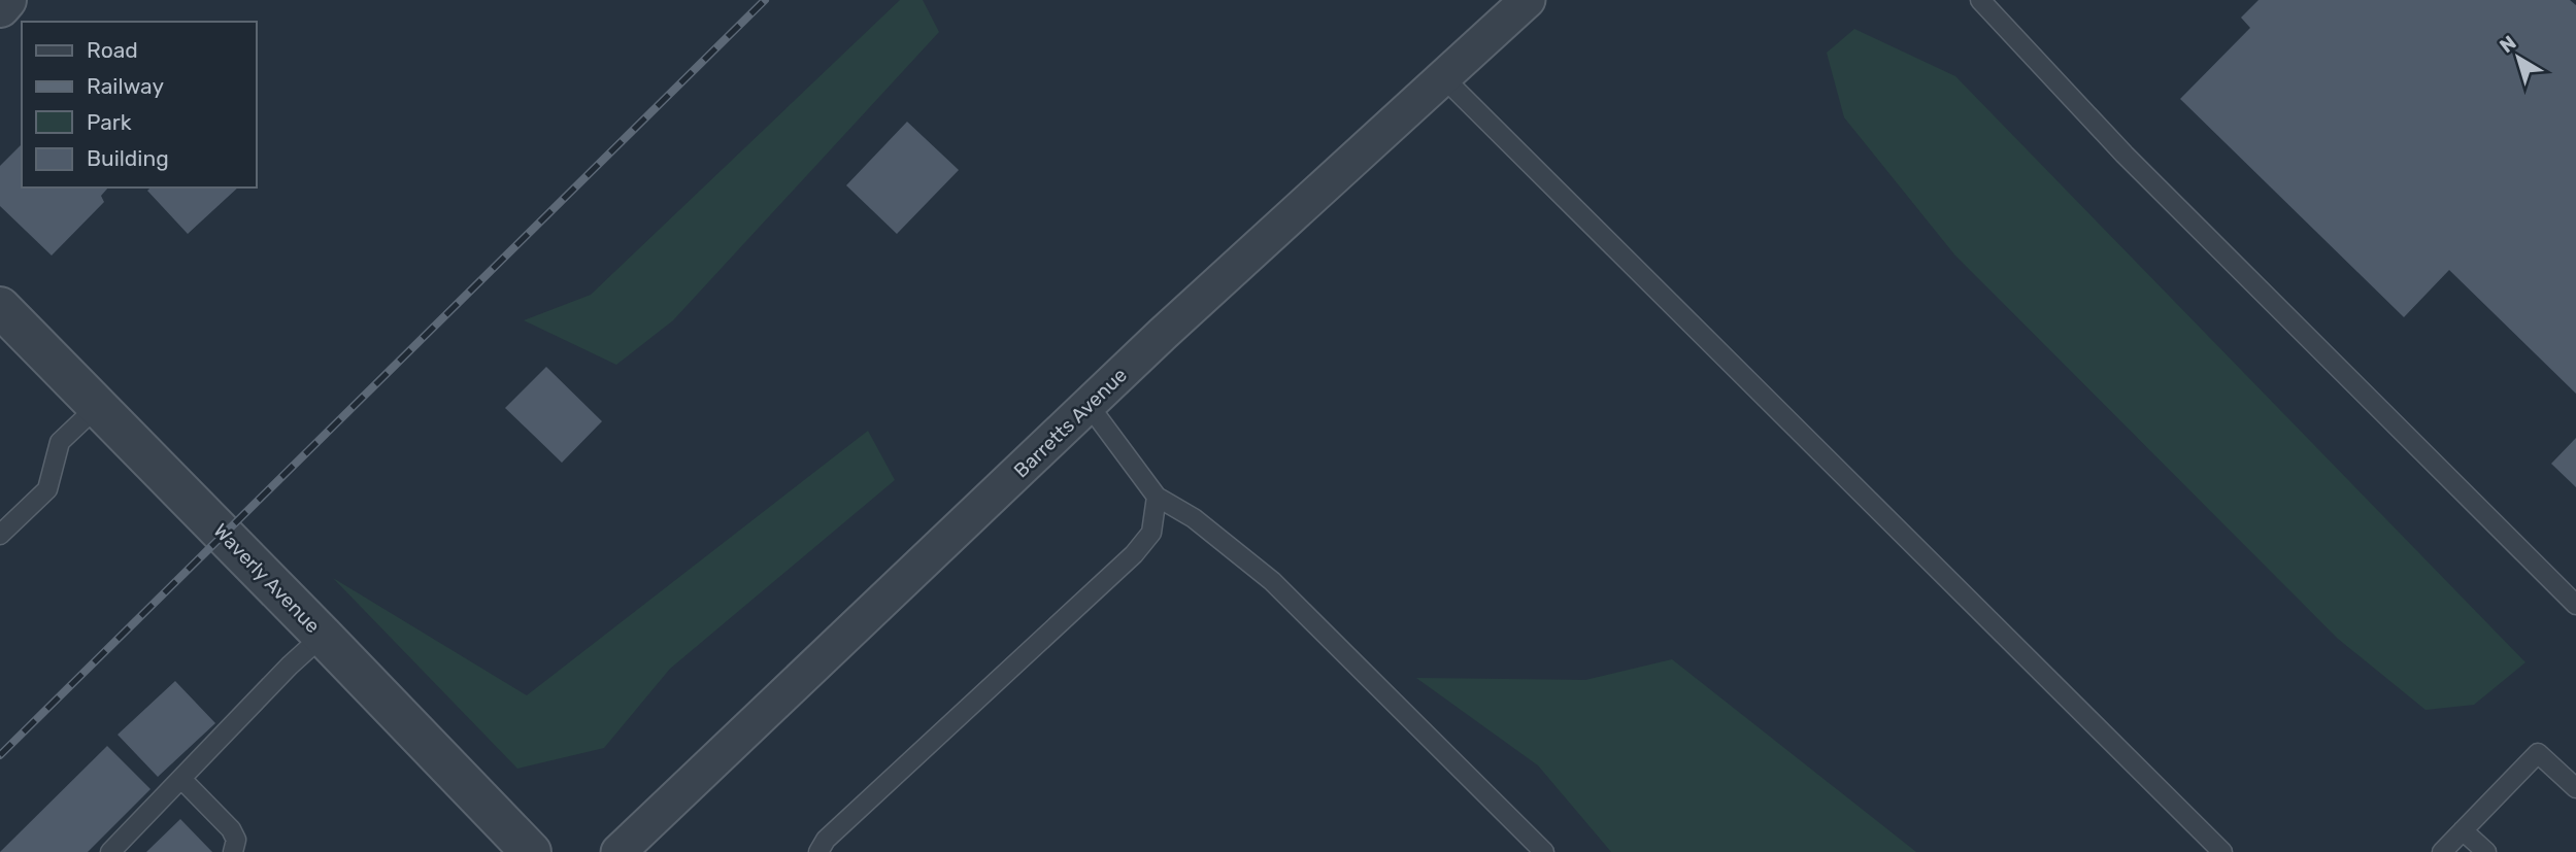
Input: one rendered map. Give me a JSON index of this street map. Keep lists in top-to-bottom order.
{
  "streets": {
    "street": ["Barretts Avenue", "Waverly Avenue"]
  },
  "legend": [
    "Road",
    "Railway",
    "Park",
    "Building"
  ],
  "north": "top left"
}
